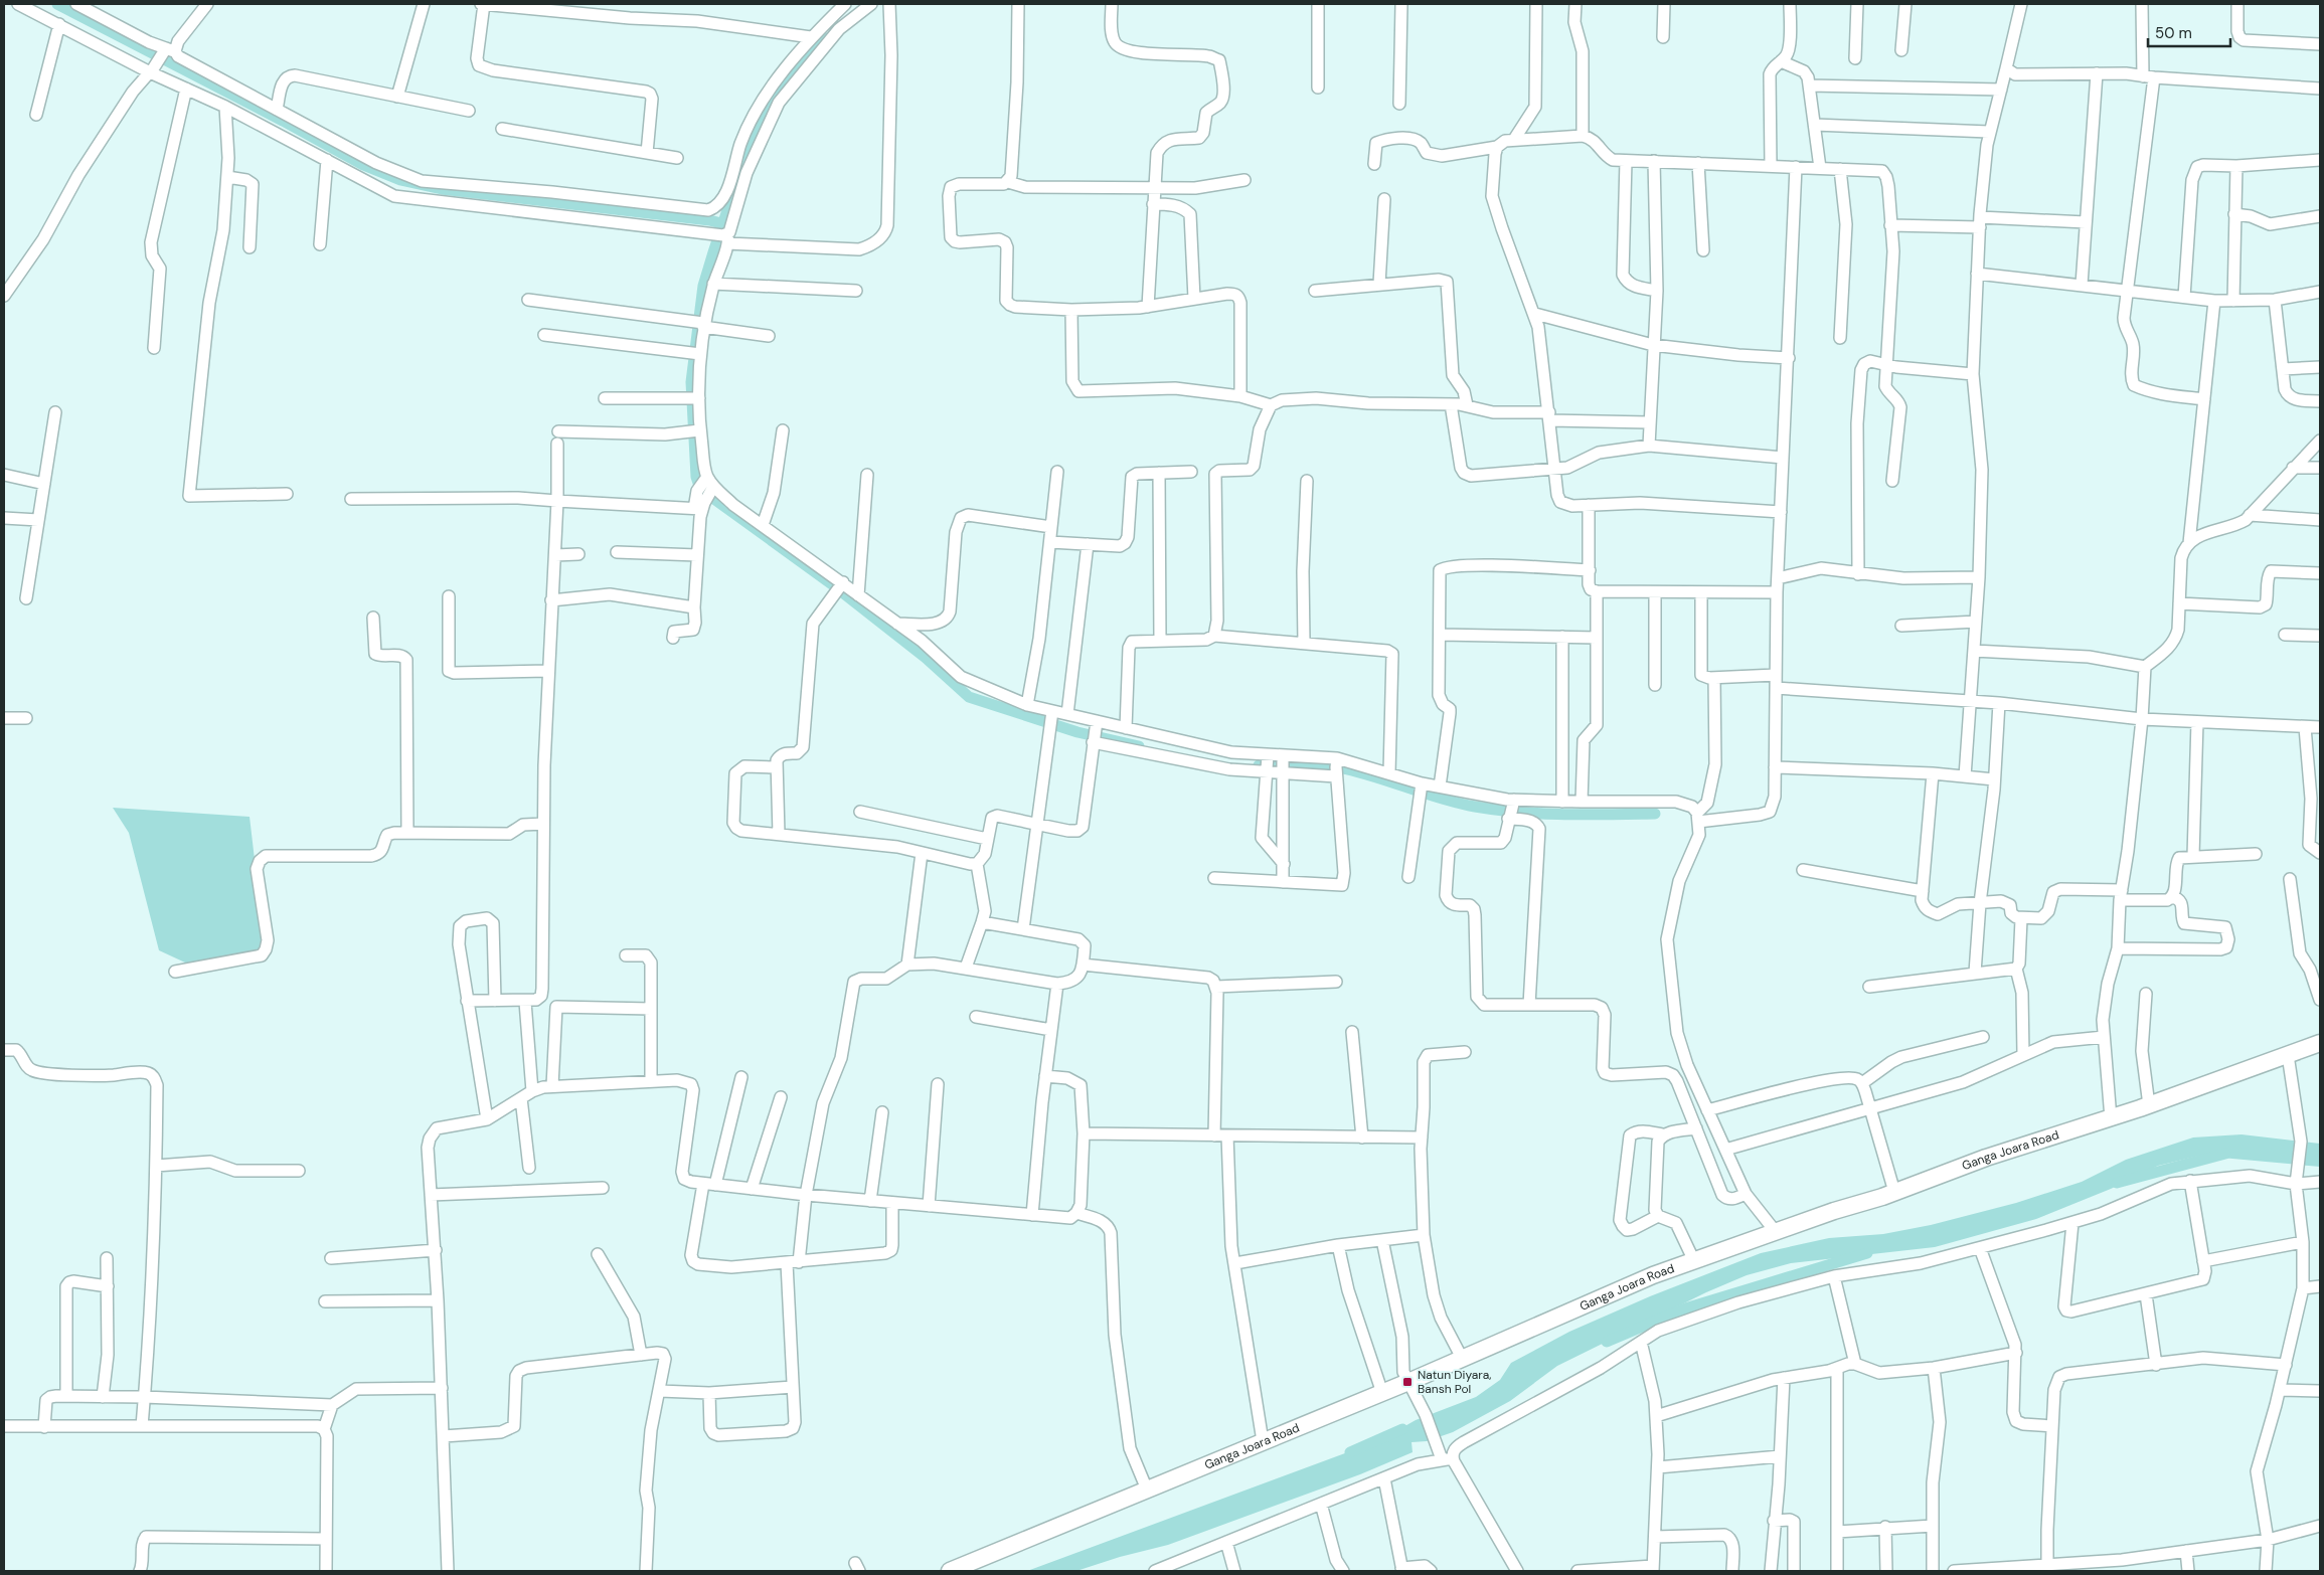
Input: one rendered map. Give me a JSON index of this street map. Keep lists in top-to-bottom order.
{
  "streets": {
    "main road": ["Ganga Joara Road"]
  },
  "places": {
    "transit": ["Natun Diyara, Bansh Pol"]
  },
  "scale_bar": "50 m"
}
